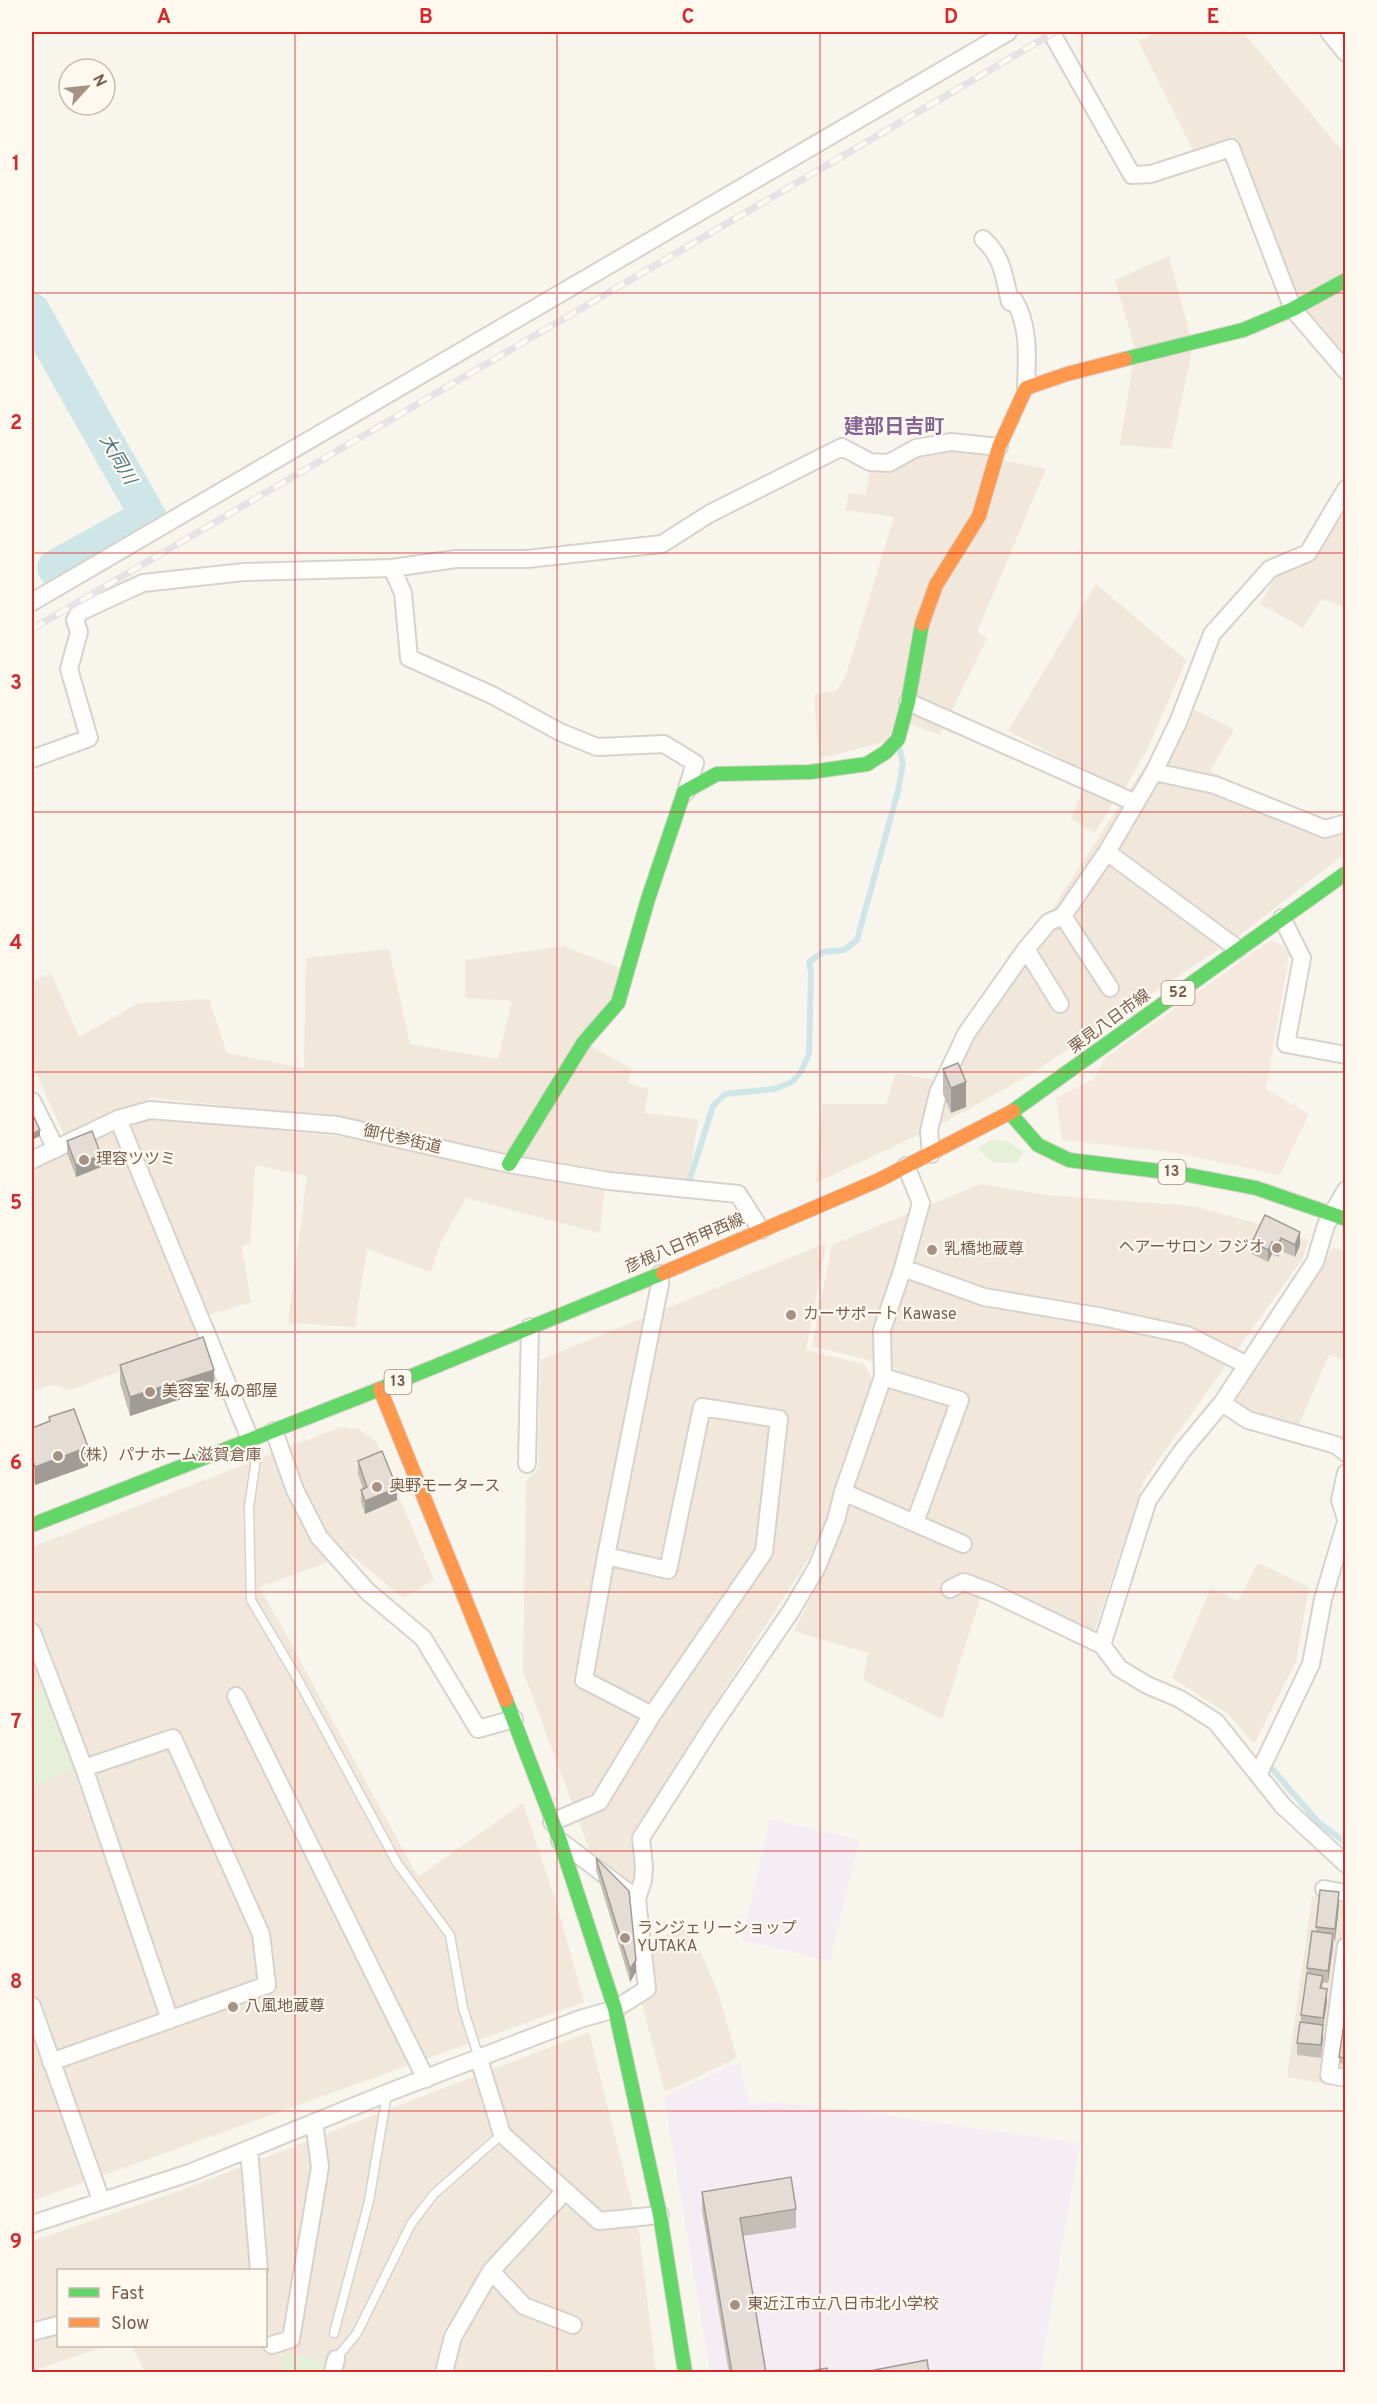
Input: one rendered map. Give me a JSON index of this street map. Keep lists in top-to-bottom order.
{
  "streets": {
    "street": [
      "52",
      "栗見八日市線",
      "御代参街道",
      "13",
      "彦根八日市甲西線"
    ]
  },
  "crossings": [
    ["栗見八日市線", "13"],
    ["栗見八日市線", "彦根八日市甲西線"],
    ["御代参街道", "彦根八日市甲西線"],
    ["13", "彦根八日市甲西線"]
  ],
  "districts": ["建部日吉町"],
  "water": ["大同川"],
  "places": [
    "理容ツツミ",
    "ヘアーサロン フジオ",
    "乳橋地蔵尊",
    "カーサポート Kawase",
    "美容室 私の部屋",
    "（株）パナホーム滋賀倉庫",
    "奥野モータース",
    "ランジェリーショップ YUTAKA",
    "八風地蔵尊",
    "東近江市立八日市北小学校"
  ],
  "legend": ["Fast", "Slow"],
  "north": "top right",
  "grid": {
    "columns": [
      "A",
      "B",
      "C",
      "D",
      "E"
    ],
    "rows": [
      "1",
      "2",
      "3",
      "4",
      "5",
      "6",
      "7",
      "8",
      "9"
    ]
  }
}
